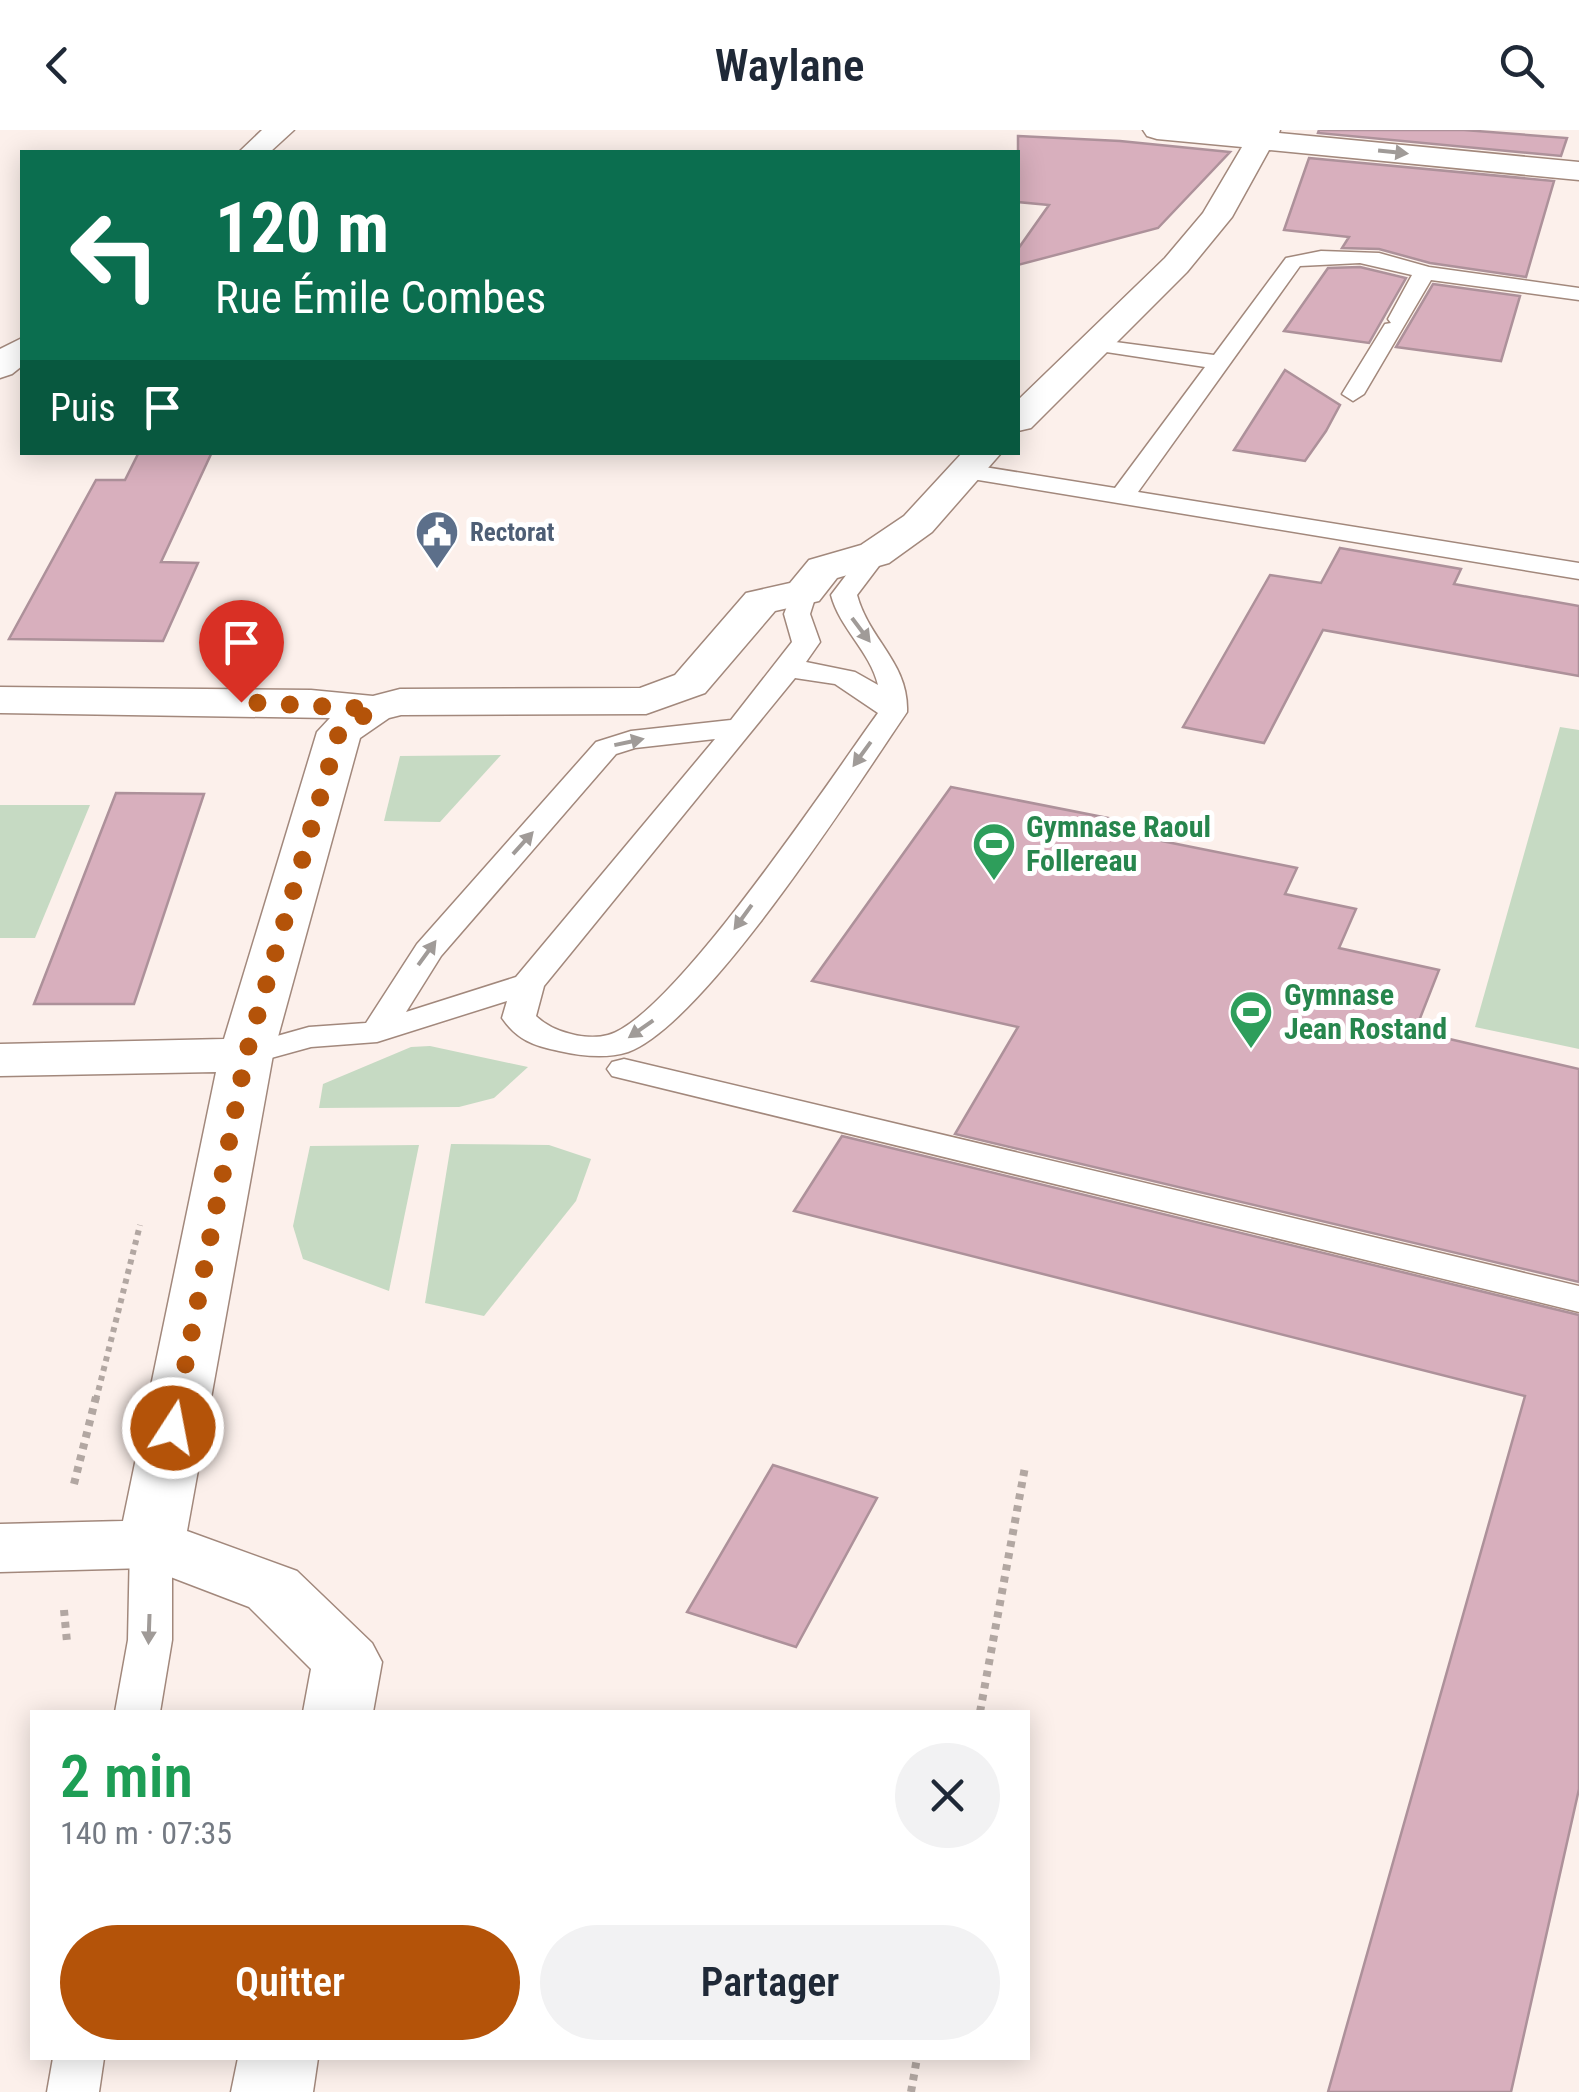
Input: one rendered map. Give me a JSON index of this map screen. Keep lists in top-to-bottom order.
{
  "places": {
    "public building": ["Rectorat"],
    "sports": ["Gymnase Raoul Follereau", "Gymnase Jean Rostand"]
  },
  "page": {
    "header": "Waylane",
    "turn": ["120 m", "Rue Émile Combes"],
    "then": "Puis",
    "heading": ["2 min", "140 m · 07:35"],
    "buttons": ["Quitter", "Partager"]
  }
}
